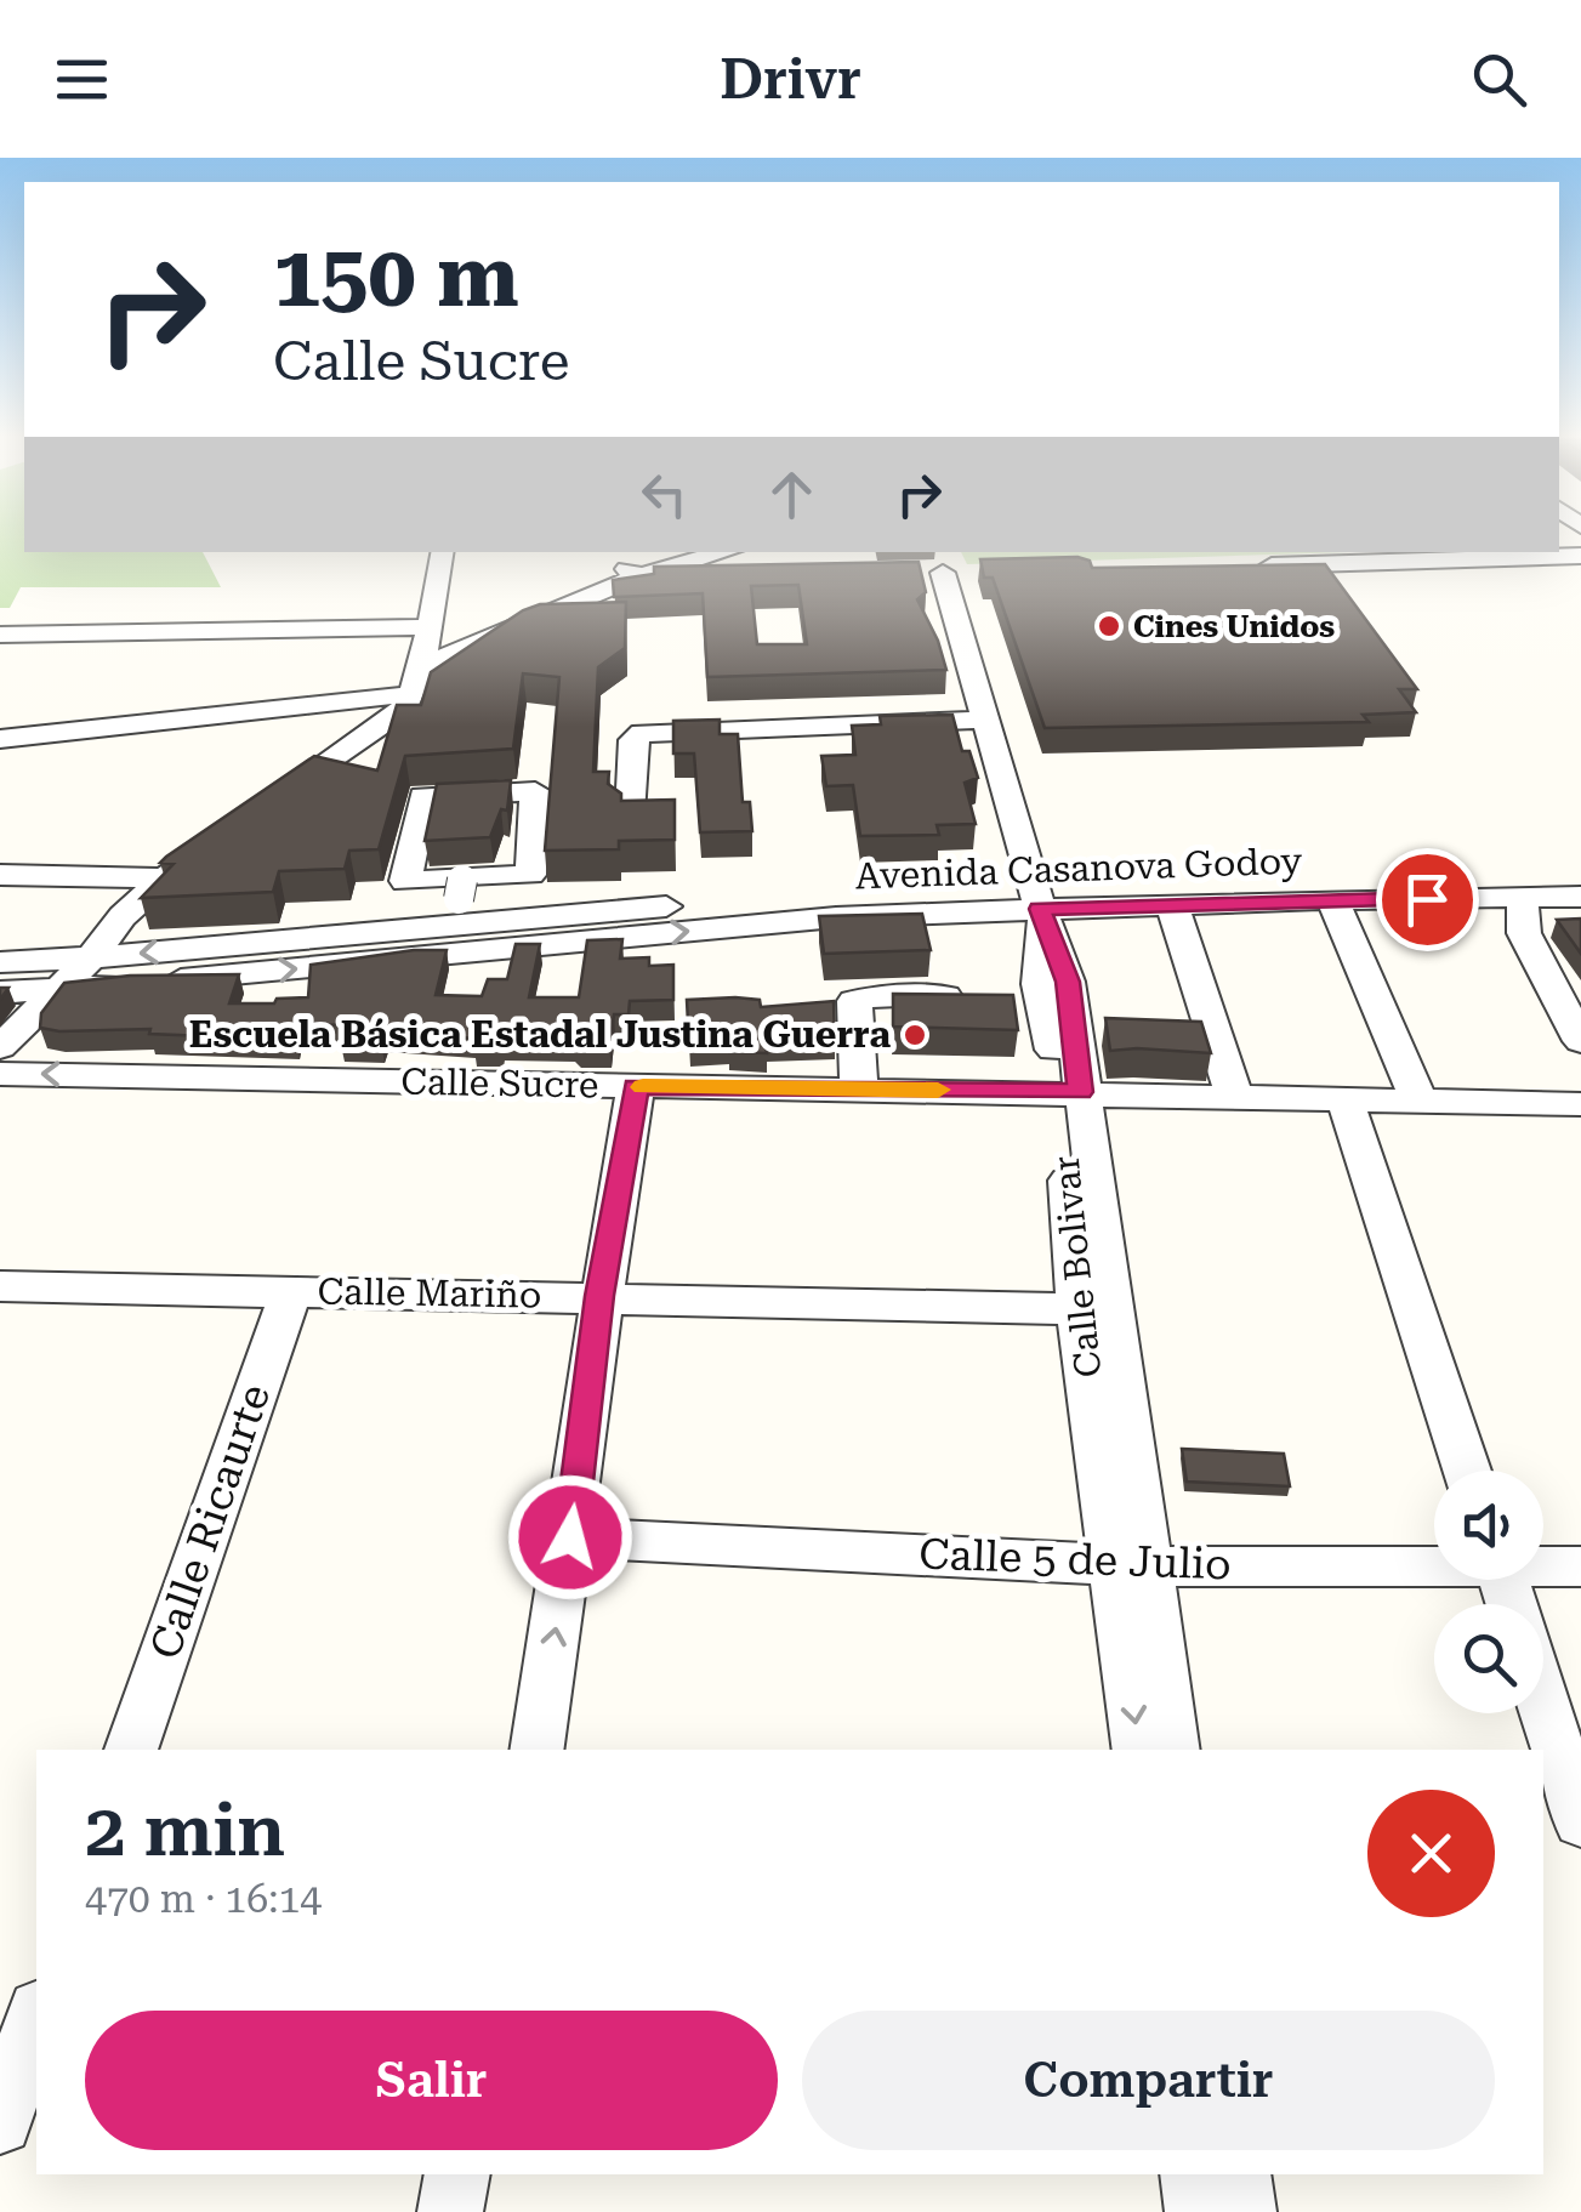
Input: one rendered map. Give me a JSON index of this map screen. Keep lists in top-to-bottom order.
{
  "streets": {
    "street": [
      "Avenida Casanova Godoy",
      "Calle Sucre",
      "Calle Bolivar",
      "Calle Mariño",
      "Calle Ricaurte",
      "Calle 5 de Julio"
    ]
  },
  "crossings": [
    ["Avenida Casanova Godoy", "Calle Bolivar"],
    ["Calle Sucre", "Calle Bolivar"],
    ["Calle Bolivar", "Calle Mariño"],
    ["Calle Bolivar", "Calle 5 de Julio"],
    ["Calle Mariño", "Calle Ricaurte"]
  ],
  "places": ["Cines Unidos", "Escuela Básica Estadal Justina Guerra"],
  "page": {
    "header": "Drivr",
    "turn": ["150 m", "Calle Sucre"],
    "heading": ["2 min", "470 m · 16:14"],
    "buttons": ["Salir", "Compartir"]
  }
}
